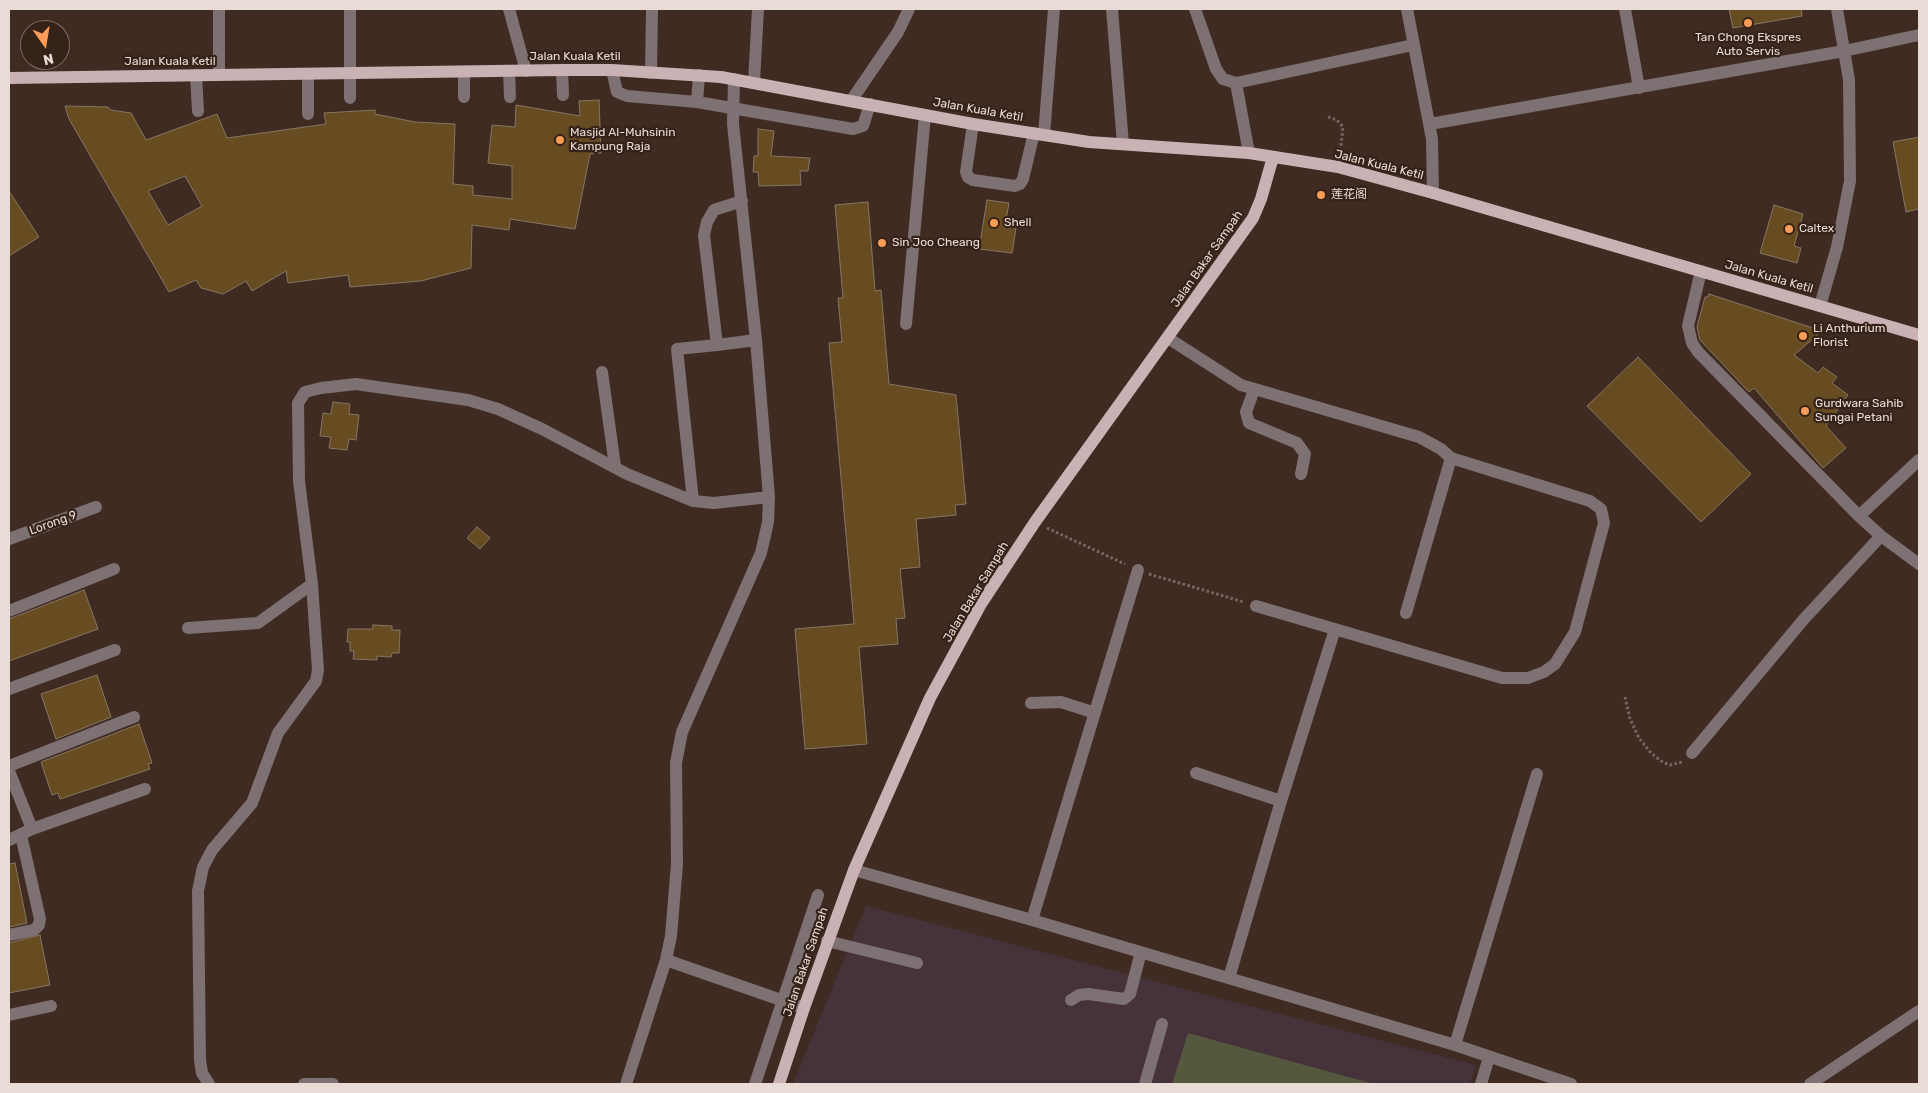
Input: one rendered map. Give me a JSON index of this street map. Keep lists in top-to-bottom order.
{
  "streets": {
    "main road": ["Jalan Kuala Ketil", "Jalan Bakar Sampah"],
    "street": ["Lorong 9"]
  },
  "crossings": [
    ["Jalan Kuala Ketil", "Jalan Bakar Sampah"]
  ],
  "places": [
    "Tan Chong Ekspres Auto Servis",
    "Masjid Al-Muhsinin Kampung Raja",
    "莲花阁",
    "Shell",
    "Caltex",
    "Sin Joo Cheang",
    "Li Anthurium Florist",
    "Gurdwara Sahib Sungai Petani"
  ],
  "north": "bottom"
}
